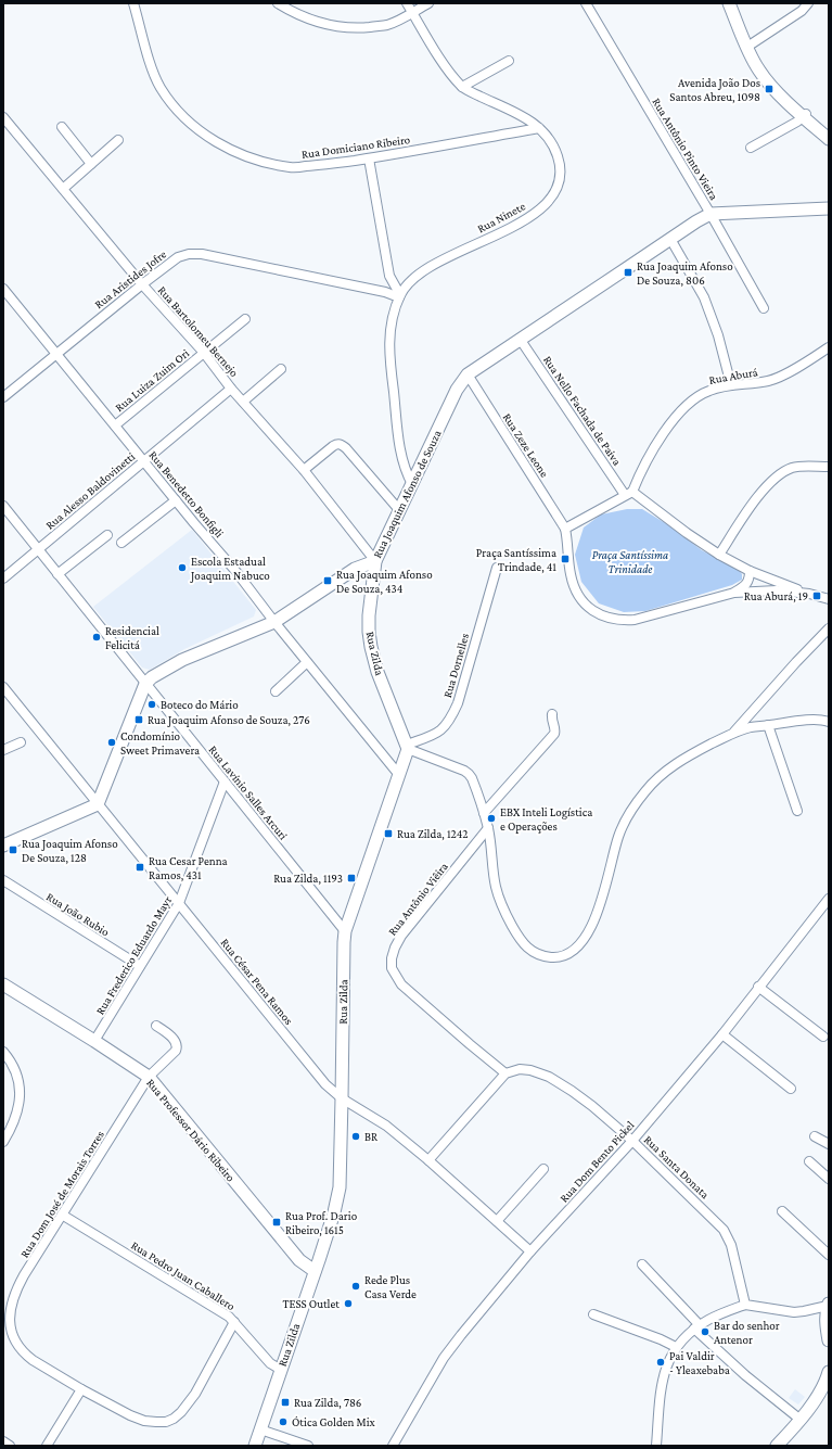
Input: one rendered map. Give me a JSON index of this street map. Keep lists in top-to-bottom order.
{
  "streets": {
    "main road": ["Rua Joaquim Afonso de Souza", "Rua Zilda", "Rua Professor Dário Ribeiro"],
    "street": [
      "Rua Domiciano Ribeiro",
      "Rua Antônio Pinto Vieira",
      "Rua Ninete",
      "Rua Aristides Jofre",
      "Rua Bartolomeu Bernejo",
      "Rua Aburá",
      "Rua Luiza Zuim Ori",
      "Rua Nello Fachada de Paiva",
      "Rua Zeze Leone",
      "Rua Alesso Baldovinetti",
      "Rua Benedetto Bonfigli",
      "Rua Dornelles",
      "Rua Lavínio Salles Arcuri",
      "Rua Antônio Viêira",
      "Rua João Rubio",
      "Rua Frederico Eduardo Mayr",
      "Rua César Pena Ramos",
      "Rua Dom Bento Pickel",
      "Rua Santa Donata",
      "Rua Dom José de Morais Torres",
      "Rua Pedro Juan Caballero"
    ]
  },
  "crossings": [
    ["Rua Domiciano Ribeiro", "Rua Ninete"],
    ["Rua Antônio Pinto Vieira", "Rua Joaquim Afonso de Souza"],
    ["Rua Ninete", "Rua Aristides Jofre"],
    ["Rua Ninete", "Rua Joaquim Afonso de Souza"],
    ["Rua Aristides Jofre", "Rua Bartolomeu Bernejo"],
    ["Rua Aristides Jofre", "Rua Benedetto Bonfigli"],
    ["Rua Bartolomeu Bernejo", "Rua Luiza Zuim Ori"],
    ["Rua Bartolomeu Bernejo", "Rua Alesso Baldovinetti"],
    ["Rua Bartolomeu Bernejo", "Rua Joaquim Afonso de Souza"],
    ["Rua Bartolomeu Bernejo", "Rua Zilda"],
    ["Rua Aburá", "Rua Nello Fachada de Paiva"],
    ["Rua Luiza Zuim Ori", "Rua Benedetto Bonfigli"],
    ["Rua Nello Fachada de Paiva", "Rua Joaquim Afonso de Souza"],
    ["Rua Zeze Leone", "Rua Joaquim Afonso de Souza"],
    ["Rua Alesso Baldovinetti", "Rua Benedetto Bonfigli"],
    ["Rua Alesso Baldovinetti", "Rua Lavínio Salles Arcuri"],
    ["Rua Benedetto Bonfigli", "Rua Joaquim Afonso de Souza"],
    ["Rua Benedetto Bonfigli", "Rua Zilda"],
    ["Rua Joaquim Afonso de Souza", "Rua Zilda"],
    ["Rua Joaquim Afonso de Souza", "Rua Lavínio Salles Arcuri"],
    ["Rua Zilda", "Rua Dornelles"],
    ["Rua Zilda", "Rua Lavínio Salles Arcuri"],
    ["Rua Zilda", "Rua César Pena Ramos"],
    ["Rua Zilda", "Rua Professor Dário Ribeiro"],
    ["Rua Zilda", "Rua Pedro Juan Caballero"],
    ["Rua Lavínio Salles Arcuri", "Rua Frederico Eduardo Mayr"],
    ["Rua Antônio Viêira", "Rua Santa Donata"],
    ["Rua João Rubio", "Rua Frederico Eduardo Mayr"],
    ["Rua Frederico Eduardo Mayr", "Rua César Pena Ramos"],
    ["Rua Frederico Eduardo Mayr", "Rua Professor Dário Ribeiro"],
    ["Rua César Pena Ramos", "Rua Dom Bento Pickel"],
    ["Rua Professor Dário Ribeiro", "Rua Dom José de Morais Torres"],
    ["Rua Dom Bento Pickel", "Rua Santa Donata"],
    ["Rua Dom José de Morais Torres", "Rua Pedro Juan Caballero"]
  ],
  "parks": ["Praça Santíssima Trinidade"],
  "places": {
    "transit": [
      "Avenida João Dos Santos Abreu, 1098",
      "Rua Joaquim Afonso De Souza, 806",
      "Praça Santíssima Trindade, 41",
      "Rua Joaquim Afonso De Souza, 434",
      "Rua Aburá, 19",
      "Rua Joaquim Afonso de Souza, 276",
      "Rua Zilda, 1242",
      "Rua Joaquim Afonso De Souza, 128",
      "Rua Cesar Penna Ramos, 431",
      "Rua Zilda, 1193",
      "Rua Prof. Dario Ribeiro, 1615",
      "Rua Zilda, 786"
    ],
    "other": [
      "Escola Estadual Joaquim Nabuco",
      "Residencial Felicitá",
      "Boteco do Mário",
      "Condomínio Sweet Primavera",
      "EBX Inteli Logística e Operações",
      "BR",
      "Rede Plus Casa Verde",
      "TESS Outlet",
      "Bar do senhor Antenor",
      "Pai Valdir - Yleaxebaba",
      "Ótica Golden Mix"
    ]
  }
}
